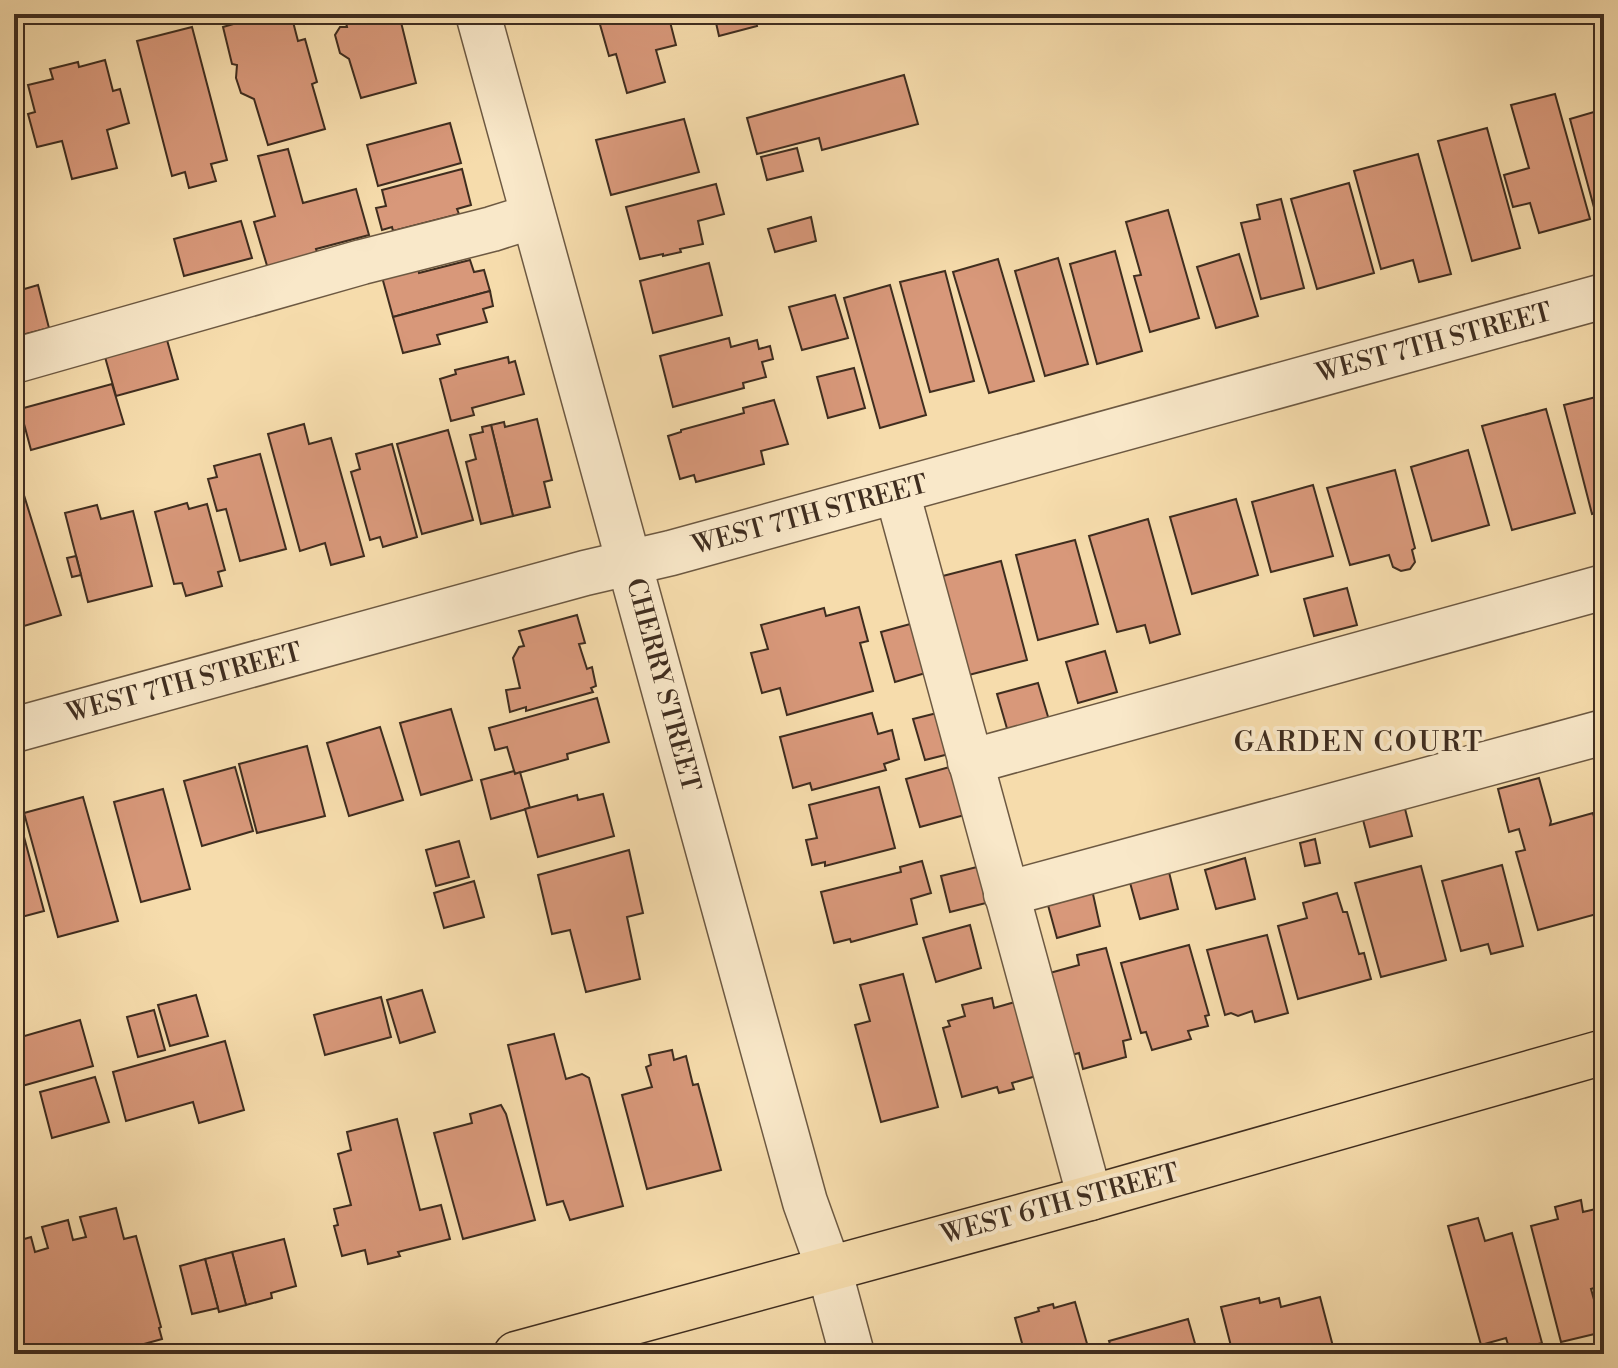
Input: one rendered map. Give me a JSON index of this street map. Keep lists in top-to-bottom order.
{
  "streets": {
    "main road": ["WEST 6TH STREET"],
    "street": ["WEST 7TH STREET", "CHERRY STREET"]
  },
  "crossings": [
    ["WEST 7TH STREET", "CHERRY STREET"],
    ["CHERRY STREET", "WEST 6TH STREET"]
  ],
  "districts": ["GARDEN COURT"]
}
